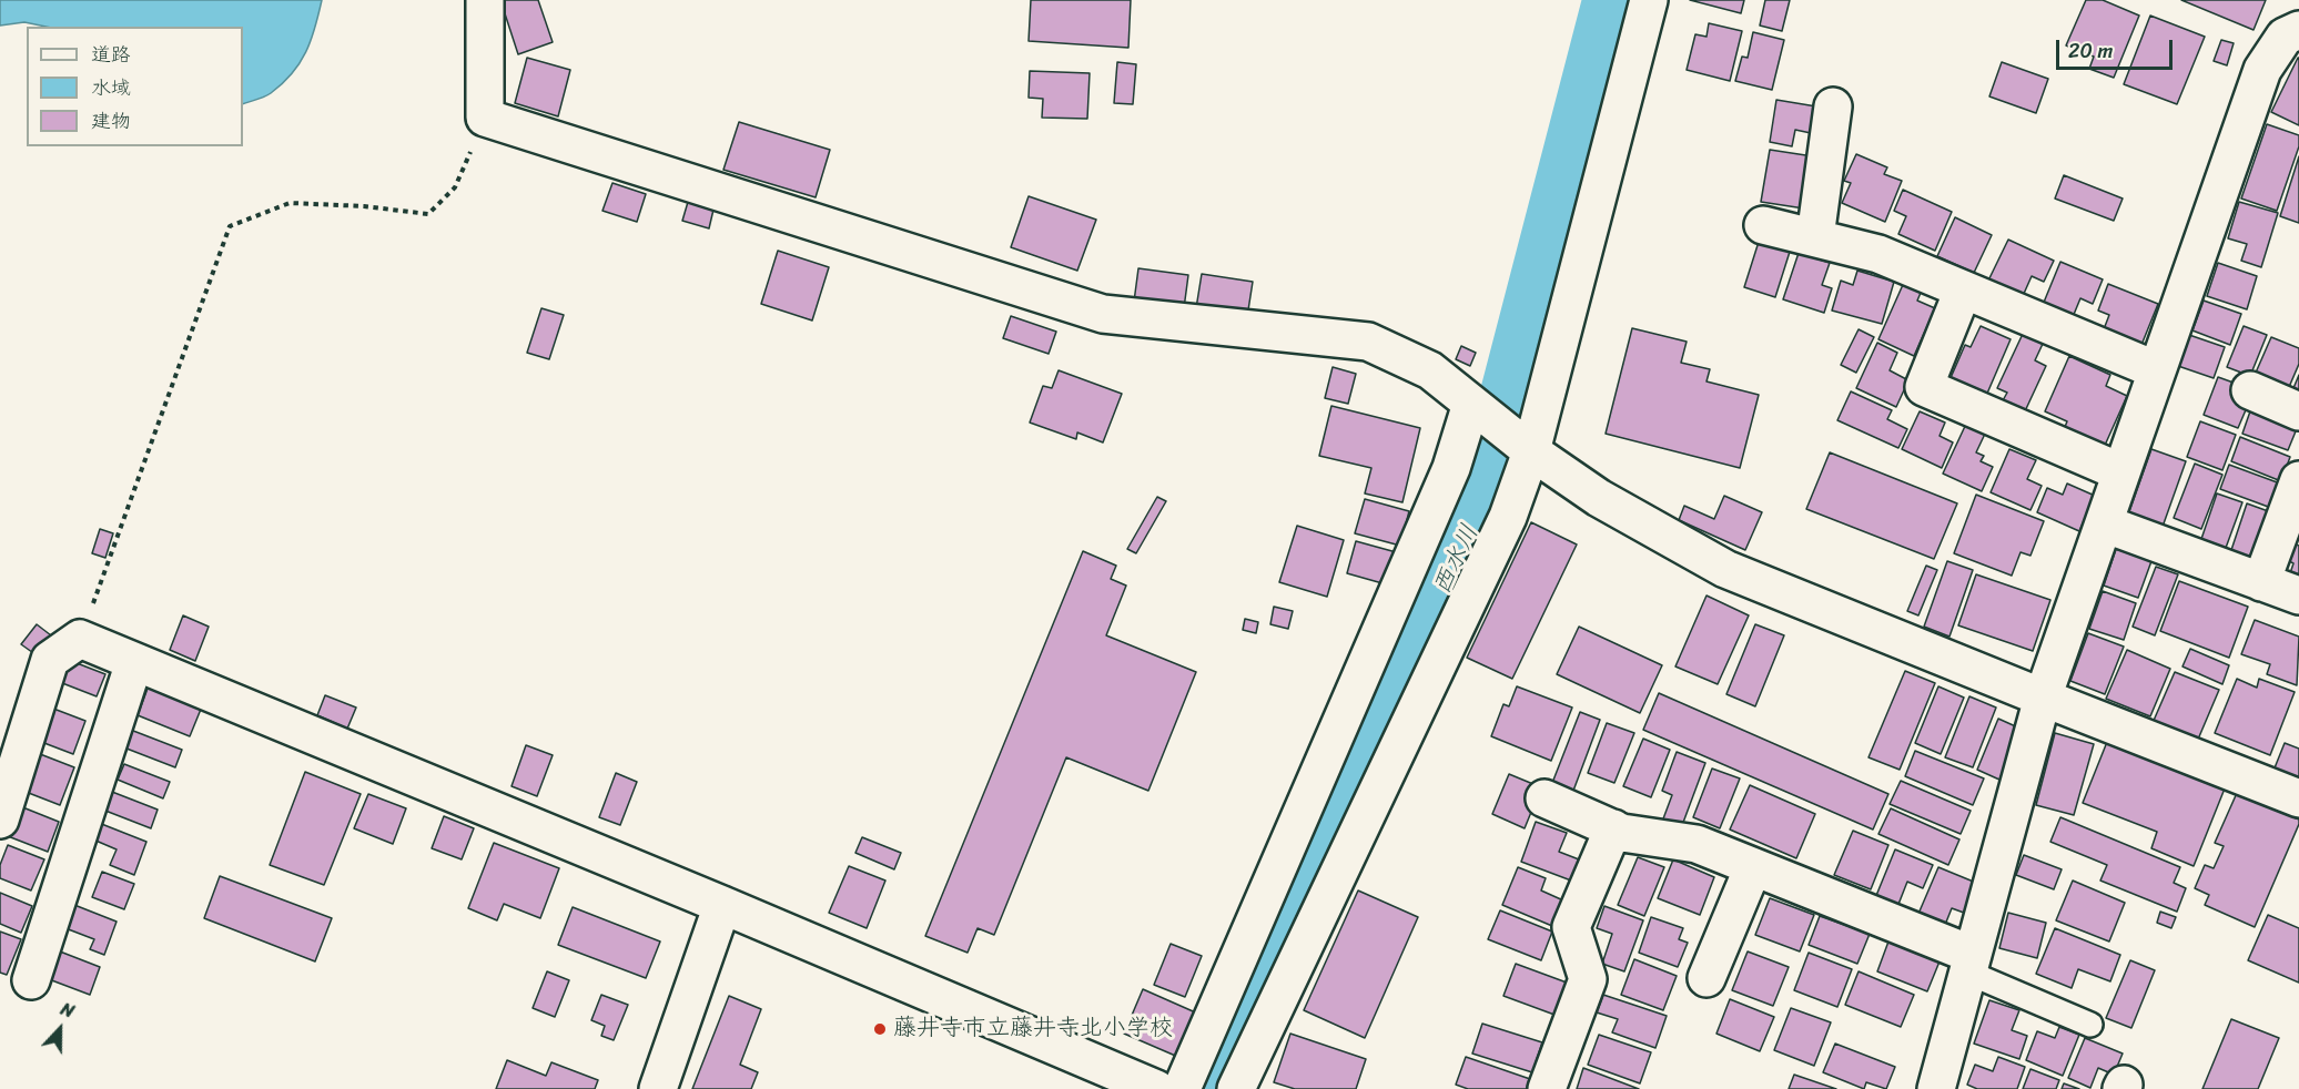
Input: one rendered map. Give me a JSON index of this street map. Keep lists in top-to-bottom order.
{
  "water": ["西水川"],
  "places": ["藤井寺市立藤井寺北小学校"],
  "legend": ["道路", "水域", "建物"],
  "scale_bar": "20 m",
  "north": "top"
}
